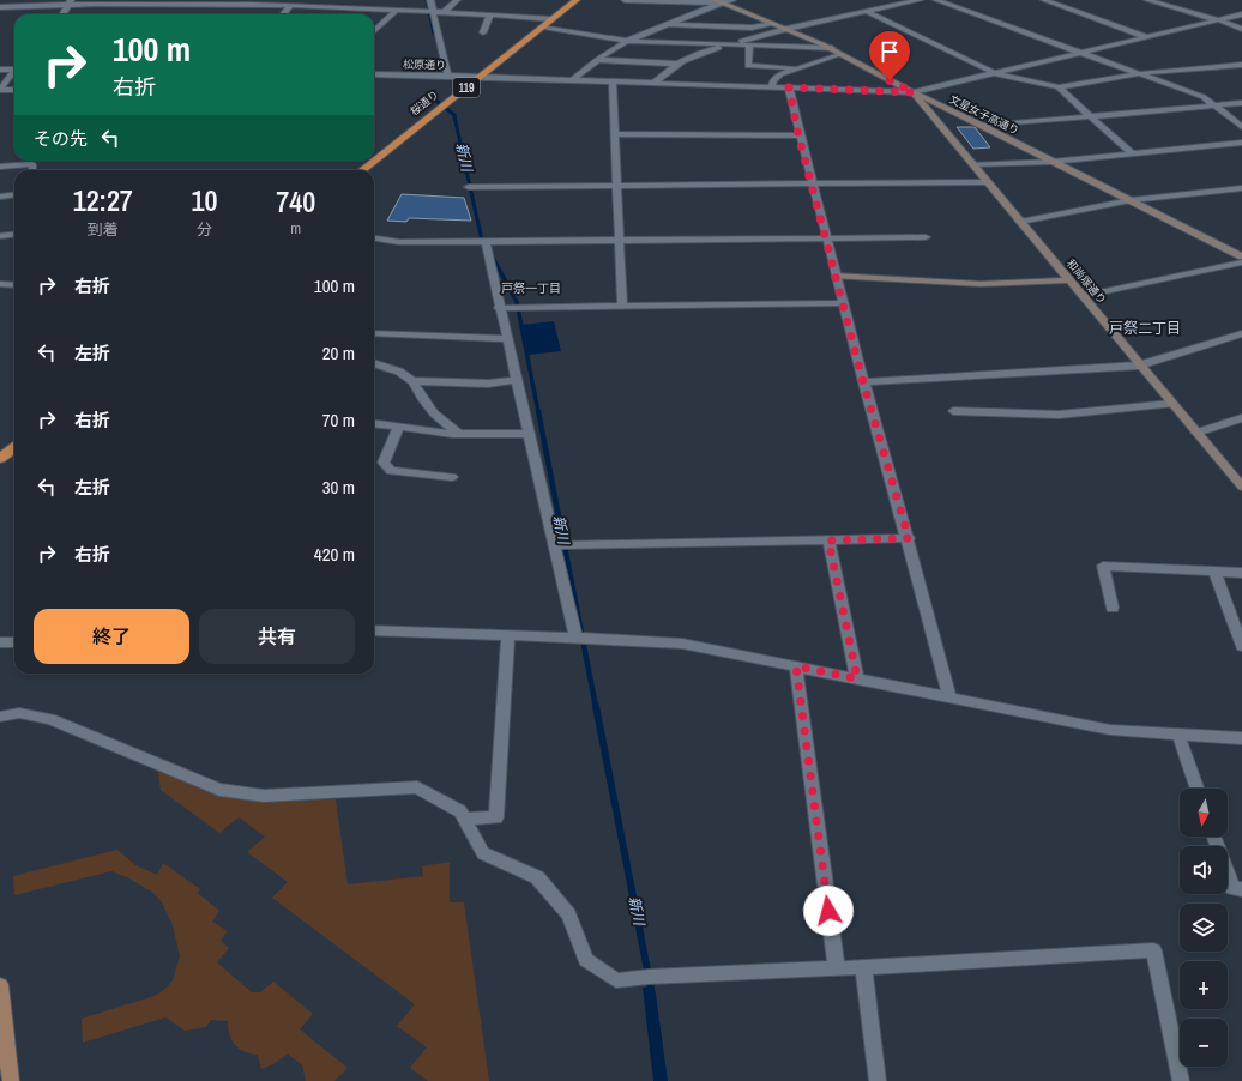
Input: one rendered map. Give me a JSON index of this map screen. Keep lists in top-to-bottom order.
{
  "streets": {
    "highway": ["119", "桜通り"],
    "street": ["松原通り", "文星女子高通り", "和尚塚通り"]
  },
  "crossings": [
    ["松原通り", "桜通り"],
    ["松原通り", "文星女子高通り"],
    ["松原通り", "和尚塚通り"],
    ["文星女子高通り", "和尚塚通り"]
  ],
  "districts": ["戸祭一丁目", "戸祭二丁目"],
  "water": ["新川"],
  "north": "bottom",
  "page": {
    "turn": ["100 m", "右折"],
    "then": "その先",
    "eta": [
      "12:27",
      "到着",
      "10",
      "分",
      "740",
      "m"
    ],
    "list": [
      {
        "name": "右折",
        "value": "100 m"
      },
      {
        "name": "左折",
        "value": "20 m"
      },
      {
        "name": "右折",
        "value": "70 m"
      },
      {
        "name": "左折",
        "value": "30 m"
      },
      {
        "name": "右折",
        "value": "420 m"
      }
    ],
    "buttons": ["終了", "共有"],
    "map_buttons": ["+", "−"]
  }
}
